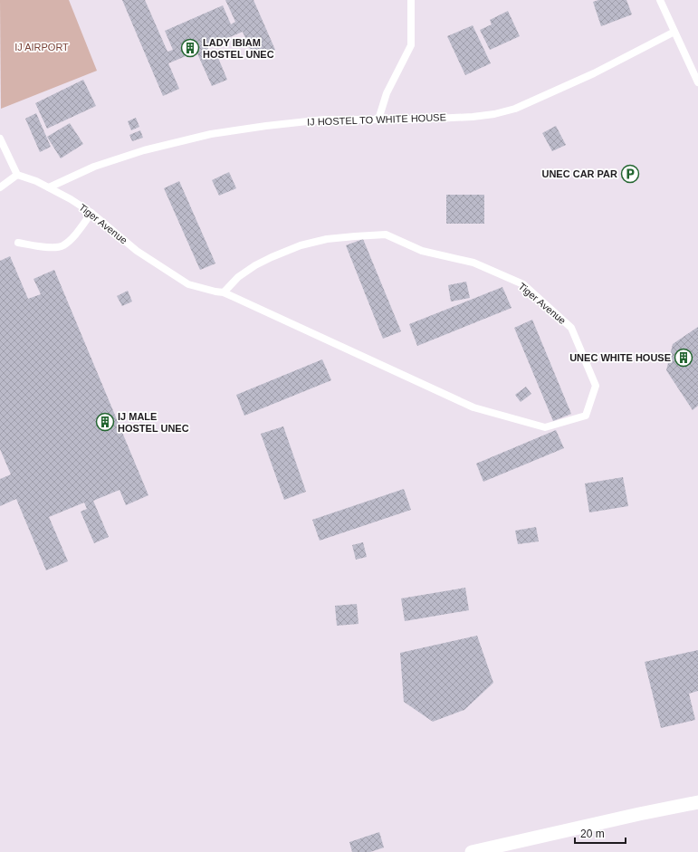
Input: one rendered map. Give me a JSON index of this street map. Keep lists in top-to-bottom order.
{
  "streets": {
    "lane": ["IJ HOSTEL TO WHITE HOUSE", "Tiger Avenue"]
  },
  "crossings": [
    ["IJ HOSTEL TO WHITE HOUSE", "Tiger Avenue"]
  ],
  "parks": ["IJ AIRPORT"],
  "places": {
    "building": ["LADY IBIAM HOSTEL UNEC", "UNEC WHITE HOUSE", "IJ MALE HOSTEL UNEC"],
    "parking": ["UNEC CAR PAR"]
  },
  "scale_bar": "20 m"
}
